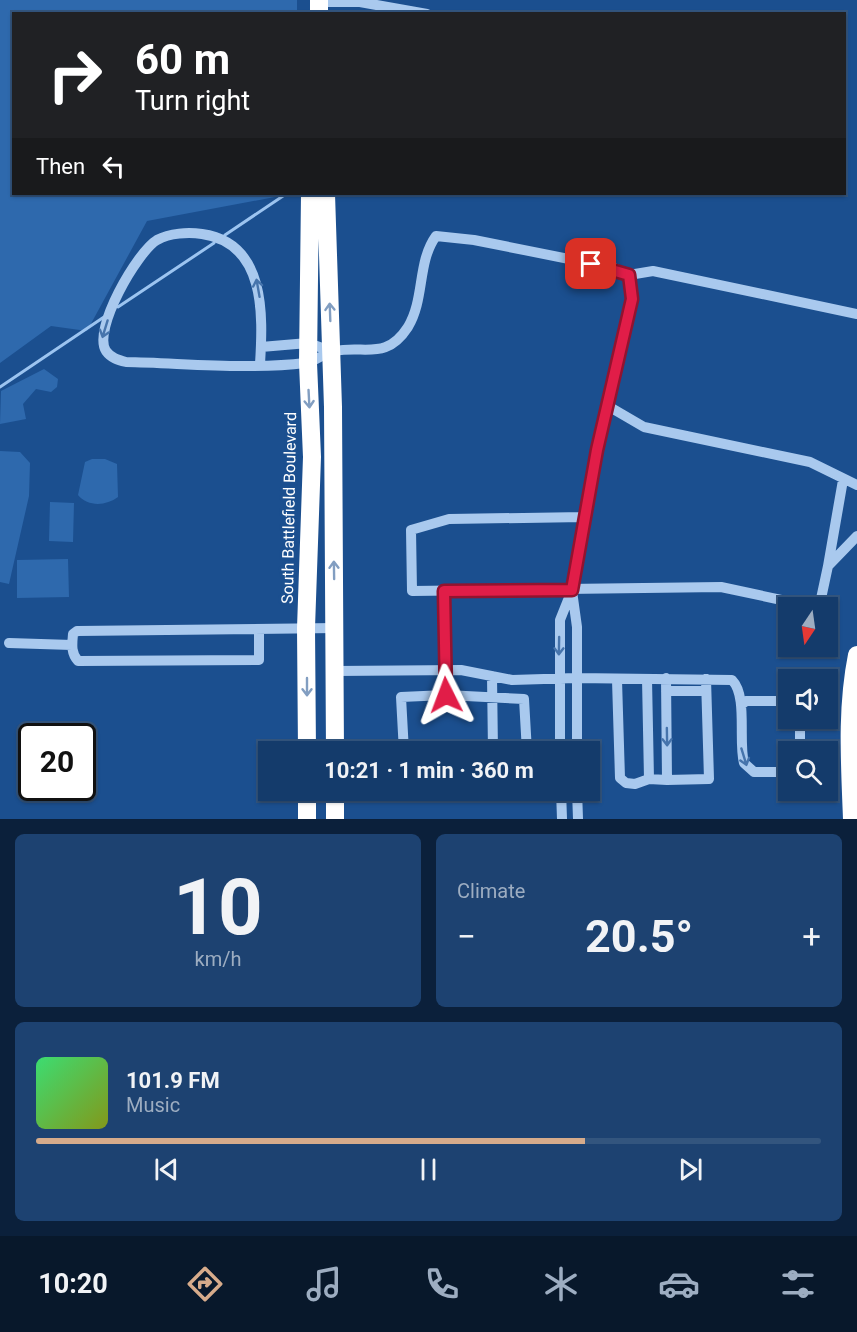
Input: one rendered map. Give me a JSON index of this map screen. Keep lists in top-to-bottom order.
{
  "streets": {
    "highway": ["South Battlefield Boulevard"]
  },
  "north": "bottom",
  "page": {
    "turn": ["60 m", "Turn right"],
    "then": "Then",
    "limit": "20",
    "trip": "10:21 · 1 min · 360 m",
    "tile": [
      ["10", "km/h"],
      "Climate"
    ],
    "heat": ["−", "20.5°", "+"],
    "song": ["101.9 FM", "Music"],
    "tabs": "10:20"
  }
}
